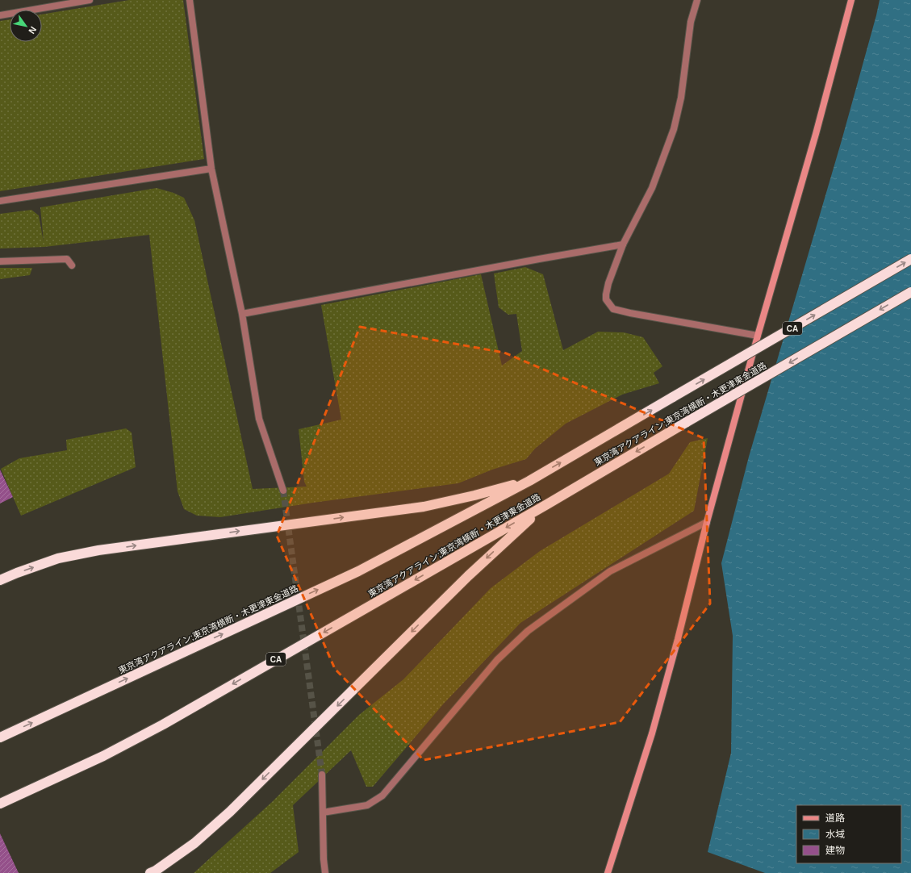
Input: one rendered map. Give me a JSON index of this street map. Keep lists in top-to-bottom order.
{
  "streets": {
    "highway": ["CA", "東京湾アクアライン;東京湾横断・木更津東金道路"]
  },
  "crossings": [
    ["CA", "東京湾アクアライン;東京湾横断・木更津東金道路"]
  ],
  "legend": ["道路", "水域", "建物"],
  "north": "bottom right"
}
